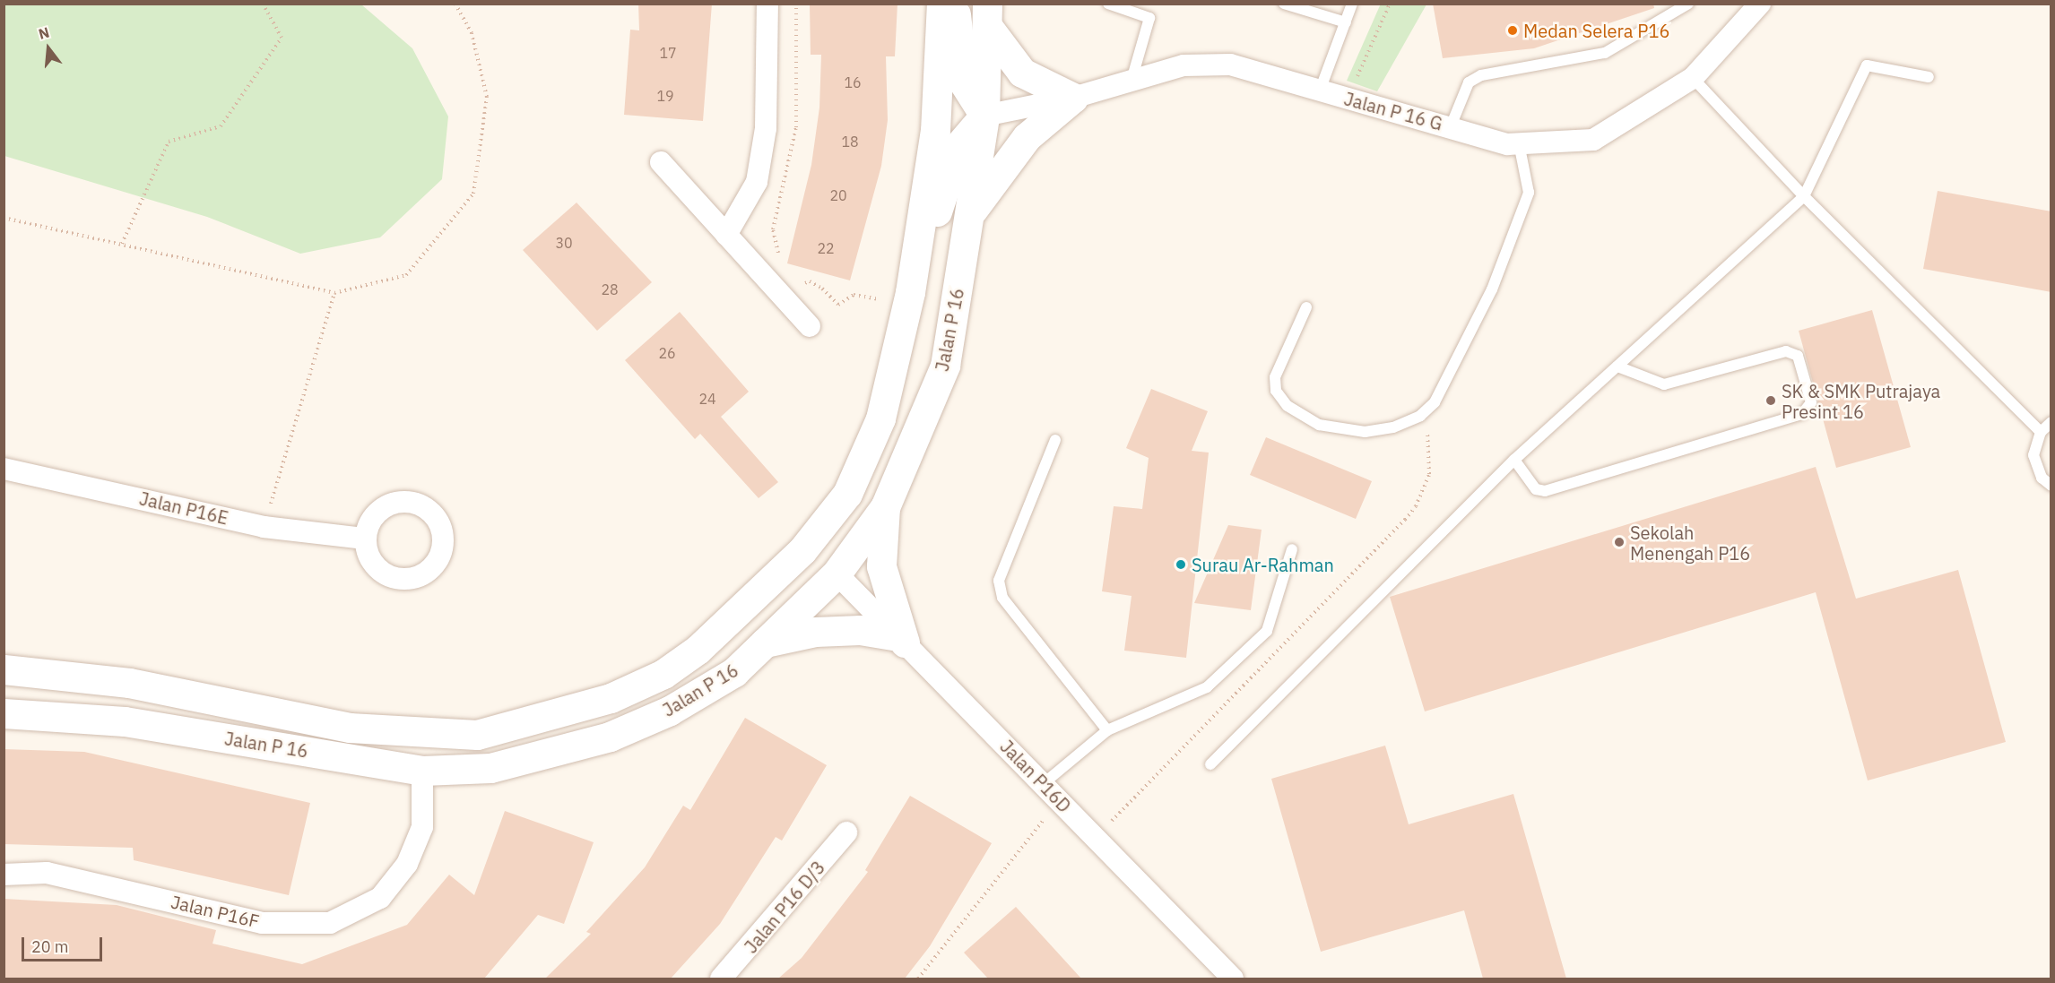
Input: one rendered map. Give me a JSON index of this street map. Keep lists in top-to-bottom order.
{
  "streets": {
    "street": [
      "Jalan P 16 G",
      "Jalan P 16",
      "Jalan P16E",
      "Jalan P16D",
      "Jalan P16 D/3",
      "Jalan P16F"
    ]
  },
  "crossings": [
    ["Jalan P 16 G", "Jalan P 16"],
    ["Jalan P 16", "Jalan P16D"],
    ["Jalan P 16", "Jalan P16F"]
  ],
  "places": [
    "Medan Selera P16",
    "SK & SMK Putrajaya Presint 16",
    "Sekolah Menengah P16",
    "Surau Ar-Rahman"
  ],
  "house_numbers": [
    "17",
    "16",
    "19",
    "18",
    "20",
    "30",
    "22",
    "28",
    "26",
    "24"
  ],
  "scale_bar": "20 m",
  "north": "top"
}
